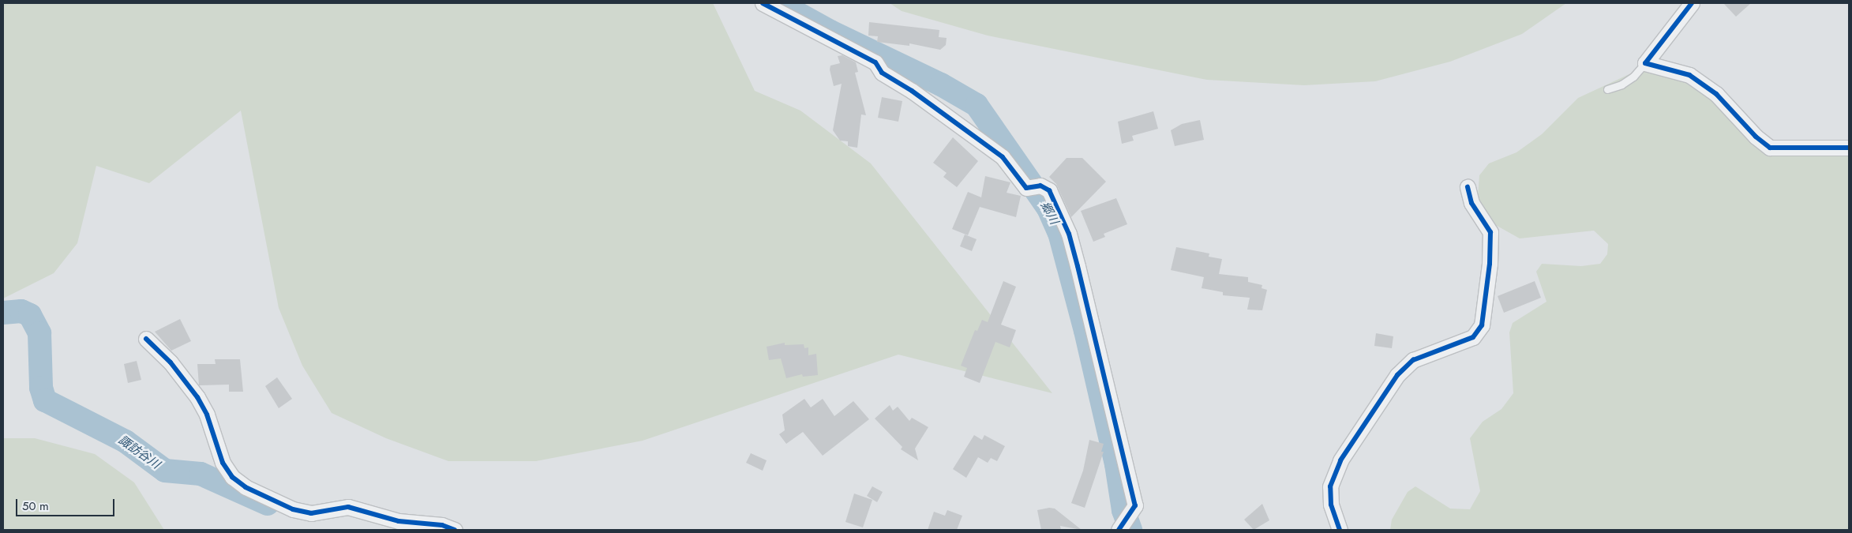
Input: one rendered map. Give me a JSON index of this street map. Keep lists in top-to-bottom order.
{
  "water": ["郷川", "諏訪谷川"],
  "scale_bar": "50 m"
}
